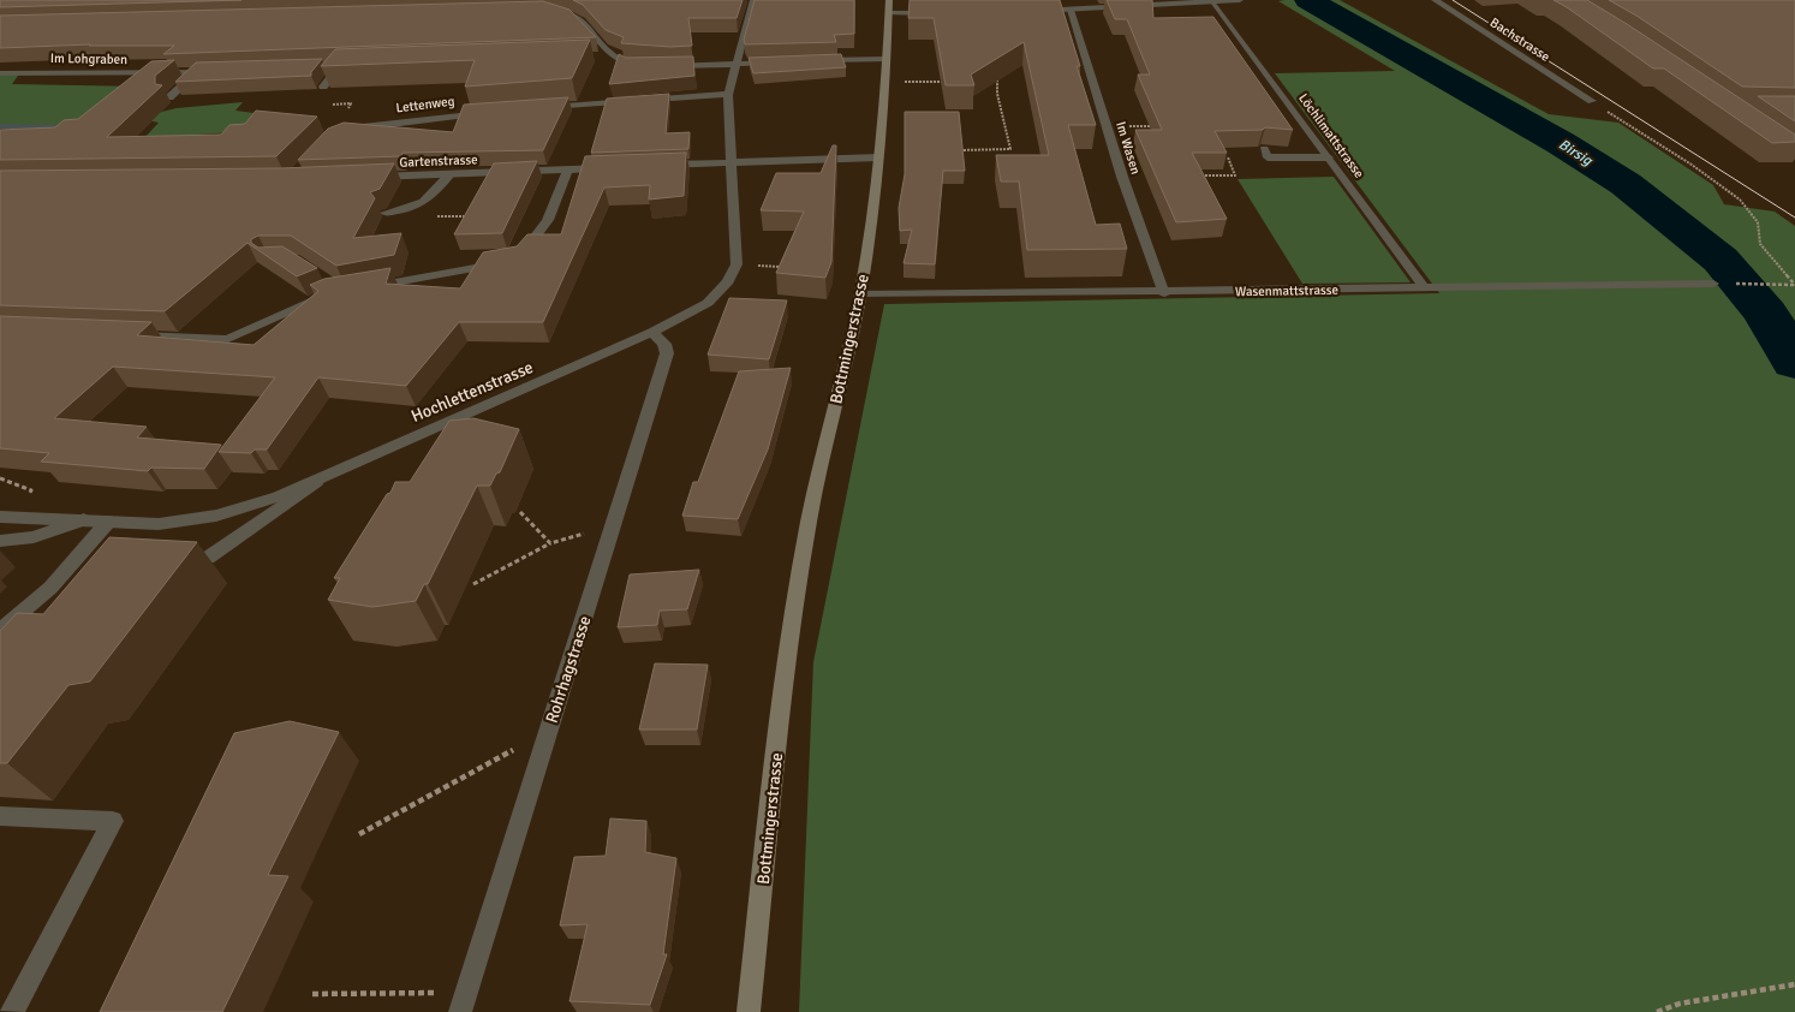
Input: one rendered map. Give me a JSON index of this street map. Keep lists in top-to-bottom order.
{
  "streets": {
    "main road": ["Bottmingerstrasse"],
    "street": [
      "Bachstrasse",
      "Im Lohgraben",
      "Lettenweg",
      "Löchlimattstrasse",
      "Im Wasen",
      "Gartenstrasse",
      "Wasenmattstrasse",
      "Hochlettenstrasse",
      "Rohrhagstrasse"
    ]
  },
  "crossings": [
    ["Löchlimattstrasse", "Wasenmattstrasse"],
    ["Im Wasen", "Wasenmattstrasse"],
    ["Wasenmattstrasse", "Bottmingerstrasse"],
    ["Hochlettenstrasse", "Rohrhagstrasse"]
  ],
  "water": ["Birsig"]
}
